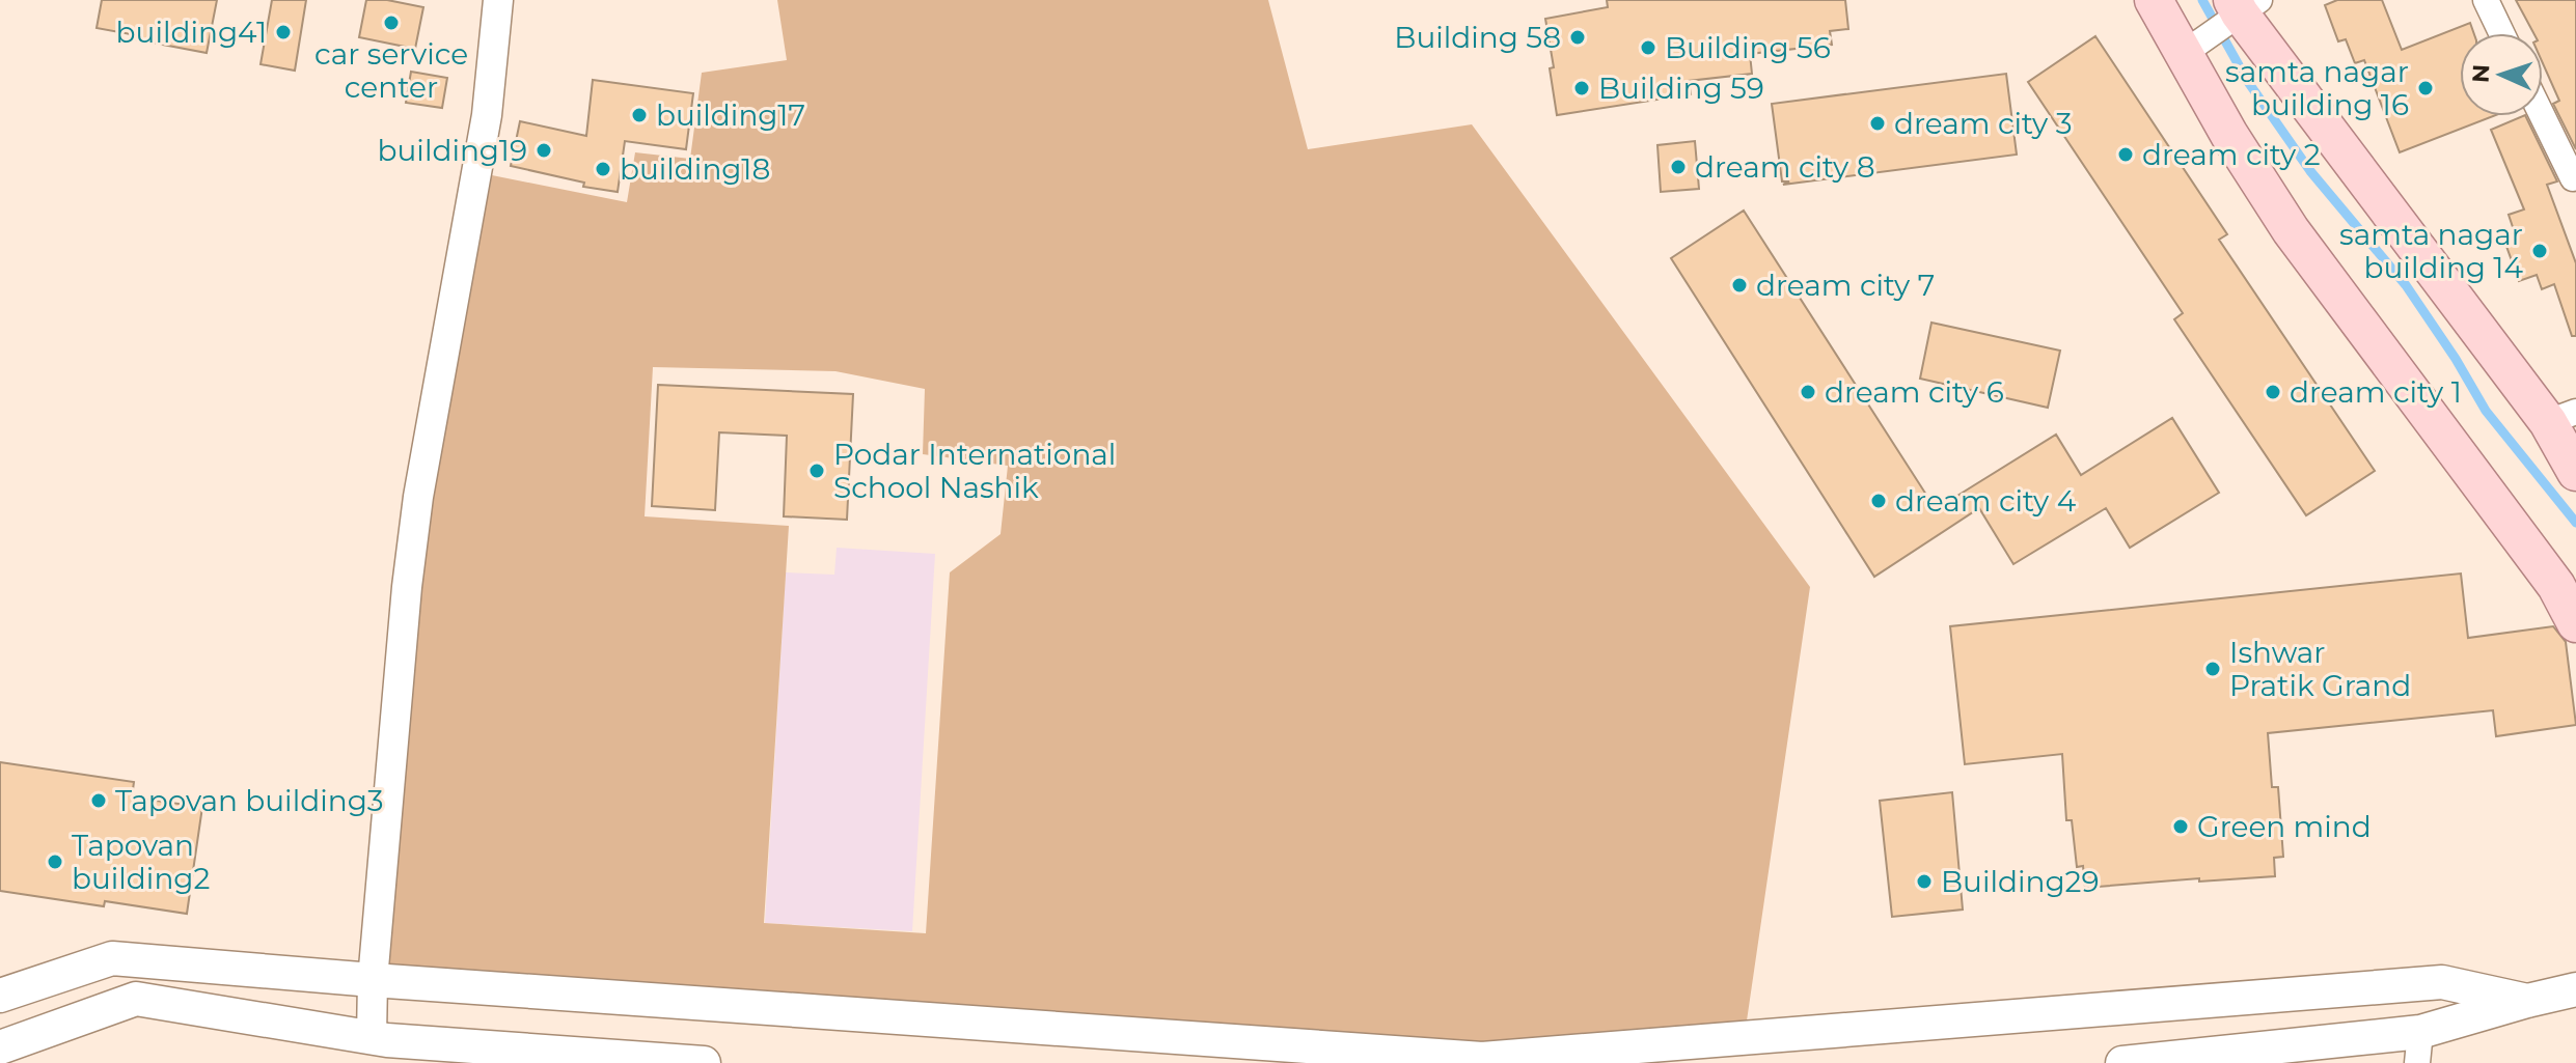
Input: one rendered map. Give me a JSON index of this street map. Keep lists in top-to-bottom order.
{
  "places": [
    "car service center",
    "building41",
    "Building 58",
    "Building 56",
    "Building 59",
    "samta nagar building 16",
    "building17",
    "dream city 3",
    "building19",
    "dream city 2",
    "dream city 8",
    "building18",
    "samta nagar building 14",
    "dream city 7",
    "dream city 6",
    "dream city 1",
    "Podar International School Nashik",
    "dream city 4",
    "Ishwar Pratik Grand",
    "Tapovan building3",
    "Green mind",
    "Tapovan building2",
    "Building29"
  ],
  "north": "left"
}
